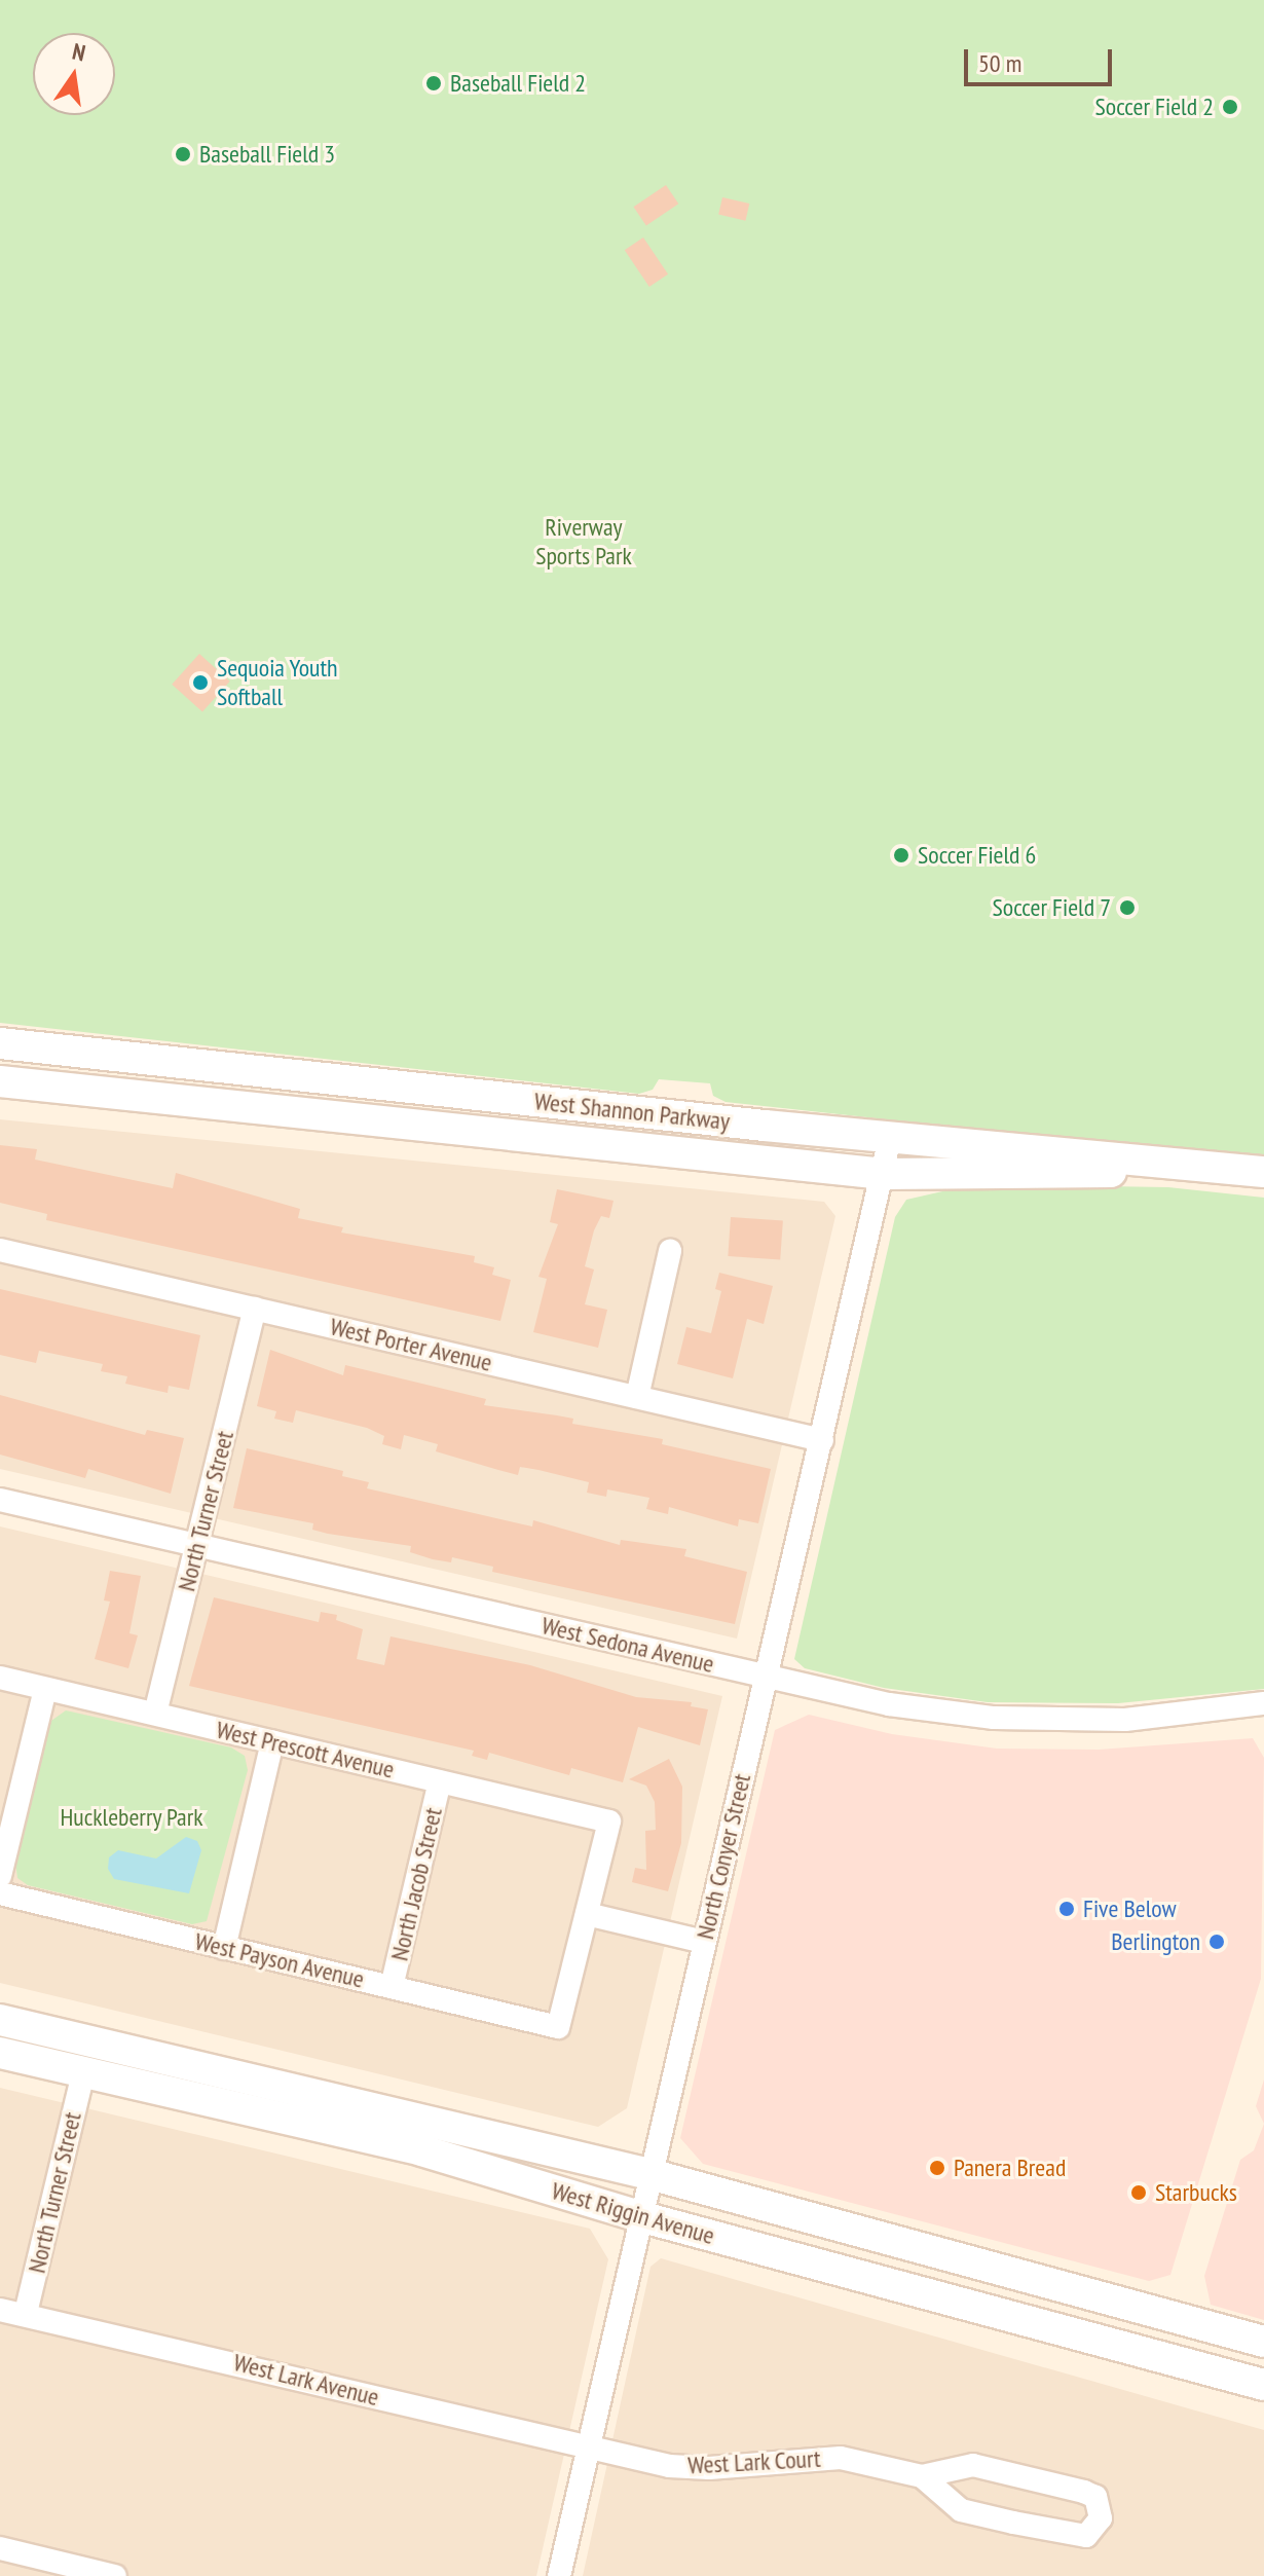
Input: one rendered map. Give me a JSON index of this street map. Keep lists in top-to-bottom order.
{
  "streets": {
    "main road": ["West Shannon Parkway", "West Riggin Avenue"],
    "street": [
      "West Porter Avenue",
      "North Turner Street",
      "West Sedona Avenue",
      "West Prescott Avenue",
      "North Conyer Street",
      "North Jacob Street",
      "West Payson Avenue",
      "West Lark Avenue",
      "West Lark Court"
    ]
  },
  "crossings": [
    ["West Shannon Parkway", "North Conyer Street"],
    ["West Porter Avenue", "North Turner Street"],
    ["West Porter Avenue", "North Conyer Street"],
    ["North Turner Street", "West Sedona Avenue"],
    ["North Turner Street", "West Prescott Avenue"],
    ["North Turner Street", "West Riggin Avenue"],
    ["North Turner Street", "West Lark Avenue"],
    ["West Sedona Avenue", "North Conyer Street"],
    ["West Prescott Avenue", "North Jacob Street"],
    ["West Prescott Avenue", "West Payson Avenue"],
    ["North Conyer Street", "West Riggin Avenue"],
    ["North Conyer Street", "West Lark Avenue"],
    ["North Conyer Street", "West Lark Court"],
    ["North Jacob Street", "West Payson Avenue"],
    ["West Lark Avenue", "West Lark Court"]
  ],
  "parks": ["Riverway Sports Park", "Huckleberry Park"],
  "places": [
    "Baseball Field 2",
    "Soccer Field 2",
    "Baseball Field 3",
    "Sequoia Youth Softball",
    "Soccer Field 6",
    "Soccer Field 7",
    "Five Below",
    "Berlington",
    "Panera Bread",
    "Starbucks"
  ],
  "scale_bar": "50 m",
  "north": "top"
}
